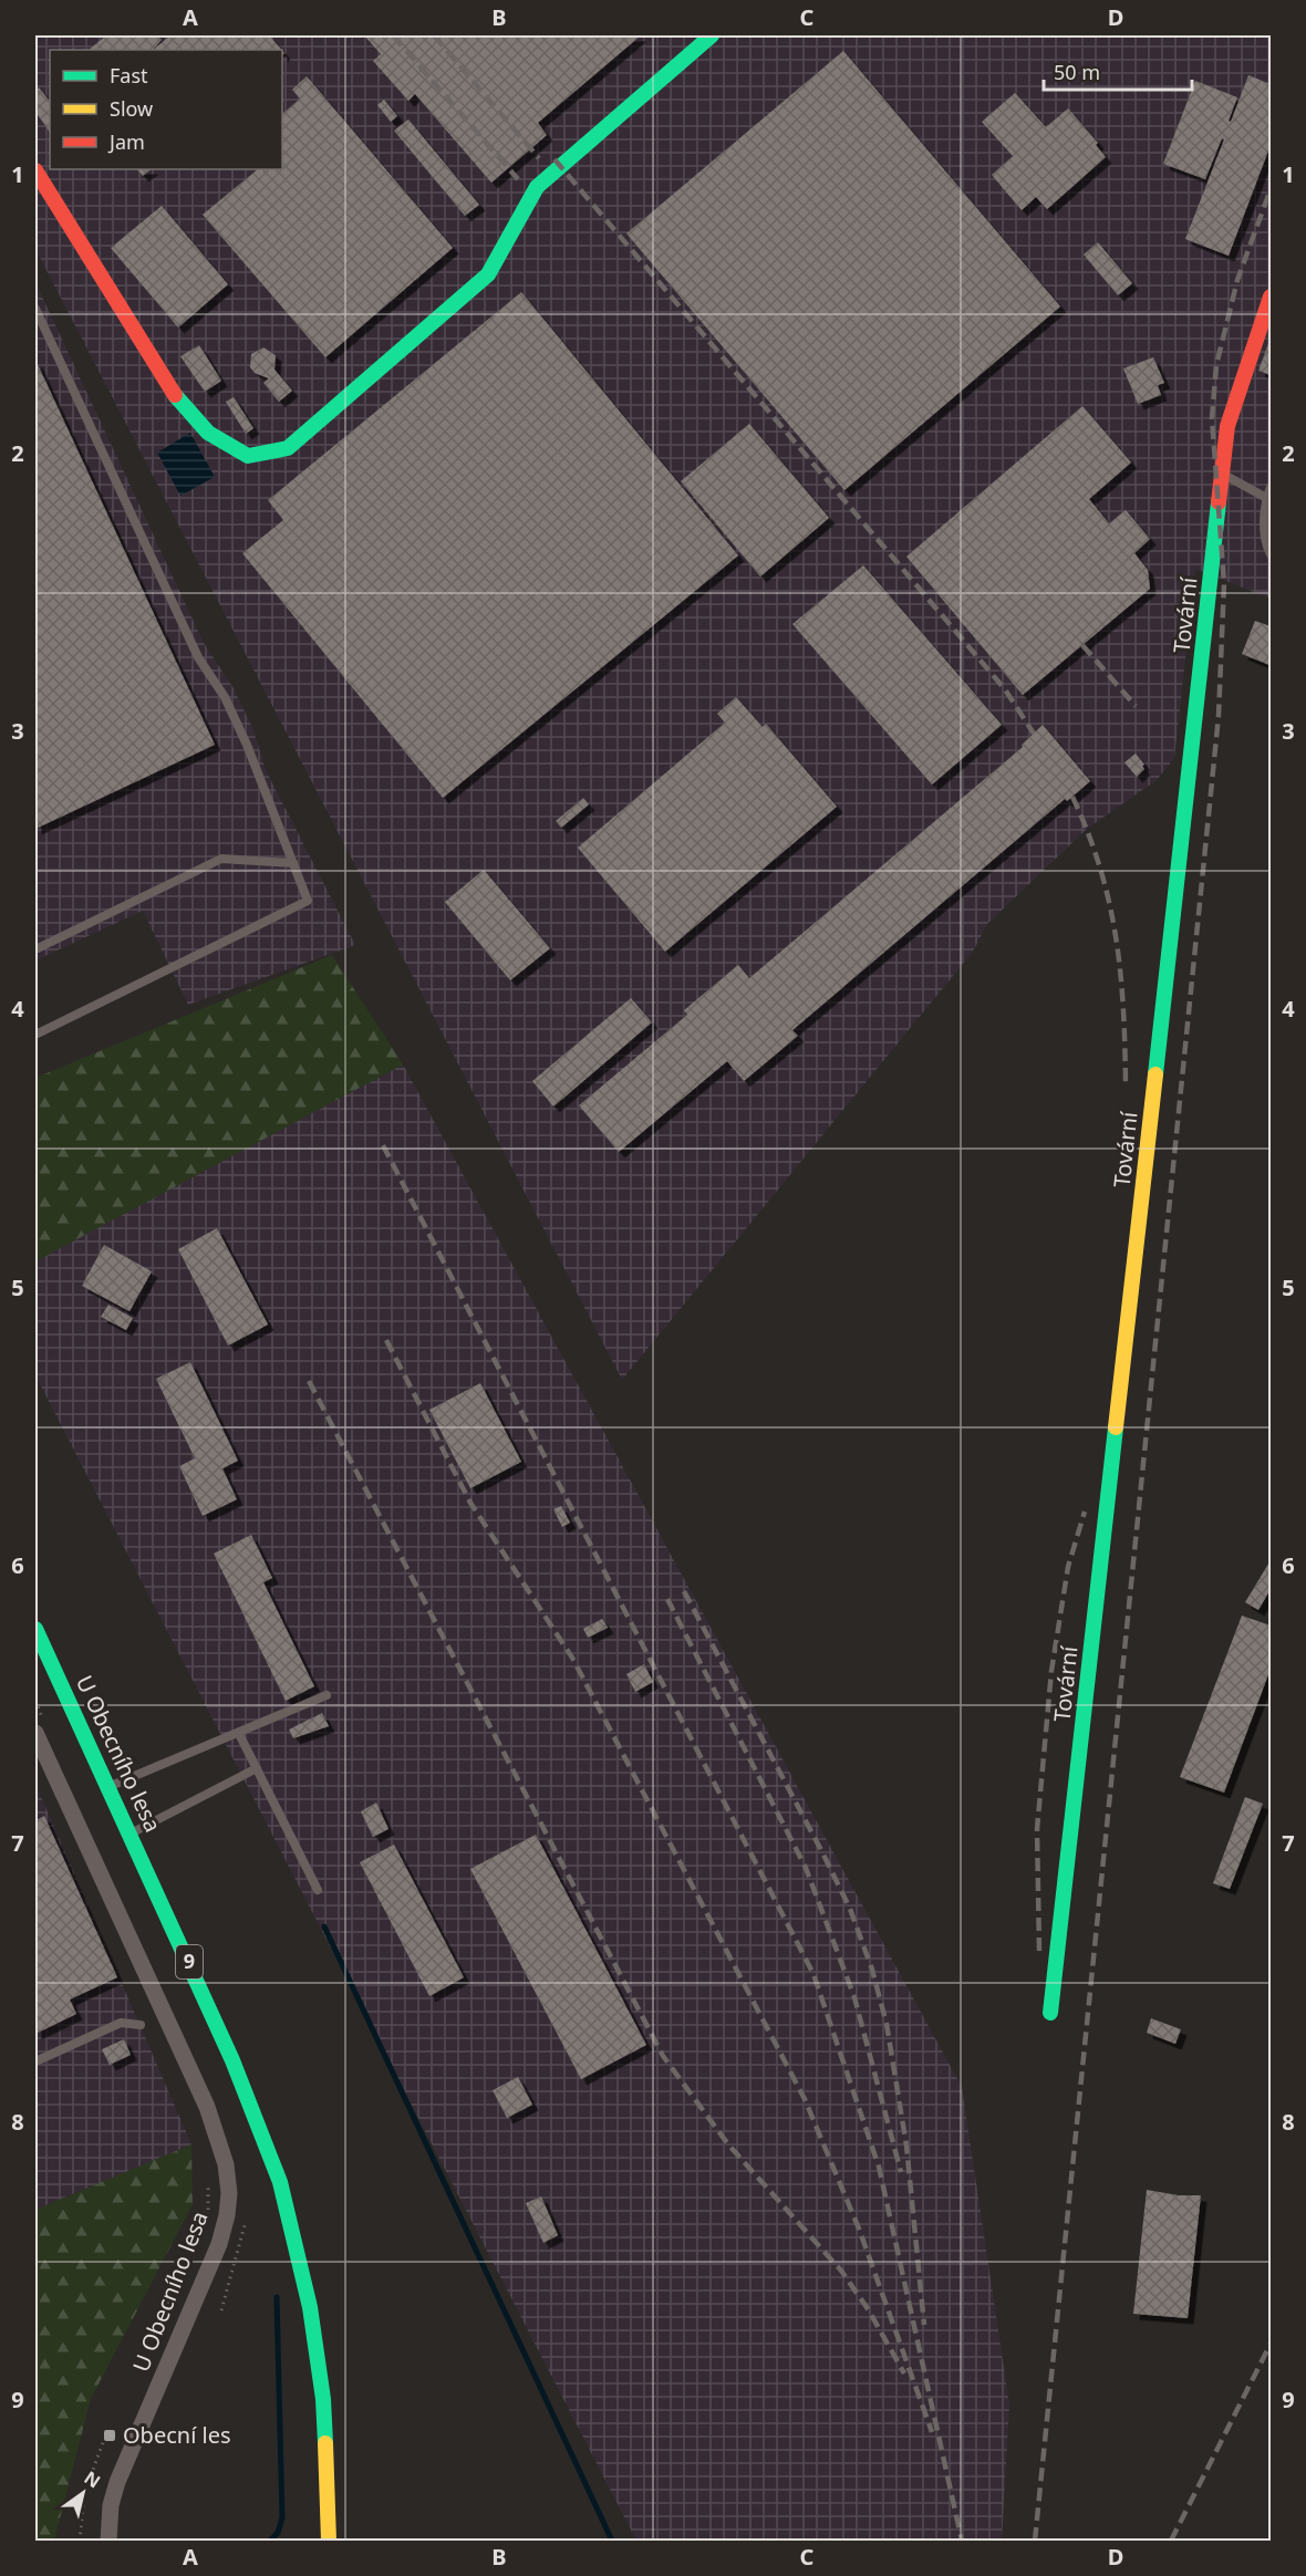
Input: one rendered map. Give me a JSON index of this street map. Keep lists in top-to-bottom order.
{
  "streets": {
    "street": ["Tovární", "U Obecního lesa", "9"]
  },
  "places": {
    "transit": ["Obecní les"]
  },
  "legend": ["Fast", "Slow", "Jam"],
  "scale_bar": "50 m",
  "north": "top right",
  "grid": {
    "columns": [
      "A",
      "B",
      "C",
      "D"
    ],
    "rows": [
      "1",
      "2",
      "3",
      "4",
      "5",
      "6",
      "7",
      "8",
      "9"
    ]
  }
}
